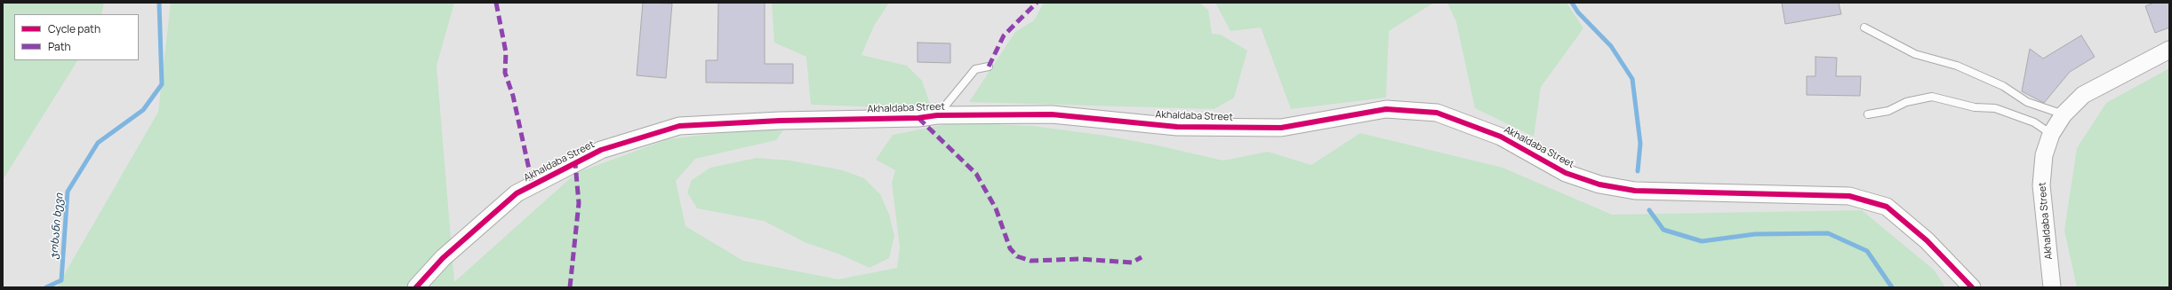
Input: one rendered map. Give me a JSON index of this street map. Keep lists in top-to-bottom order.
{
  "streets": {
    "street": ["Akhaldaba Street"]
  },
  "water": ["ჯოხანი ხევი"],
  "legend": ["Cycle path", "Path"]
}
